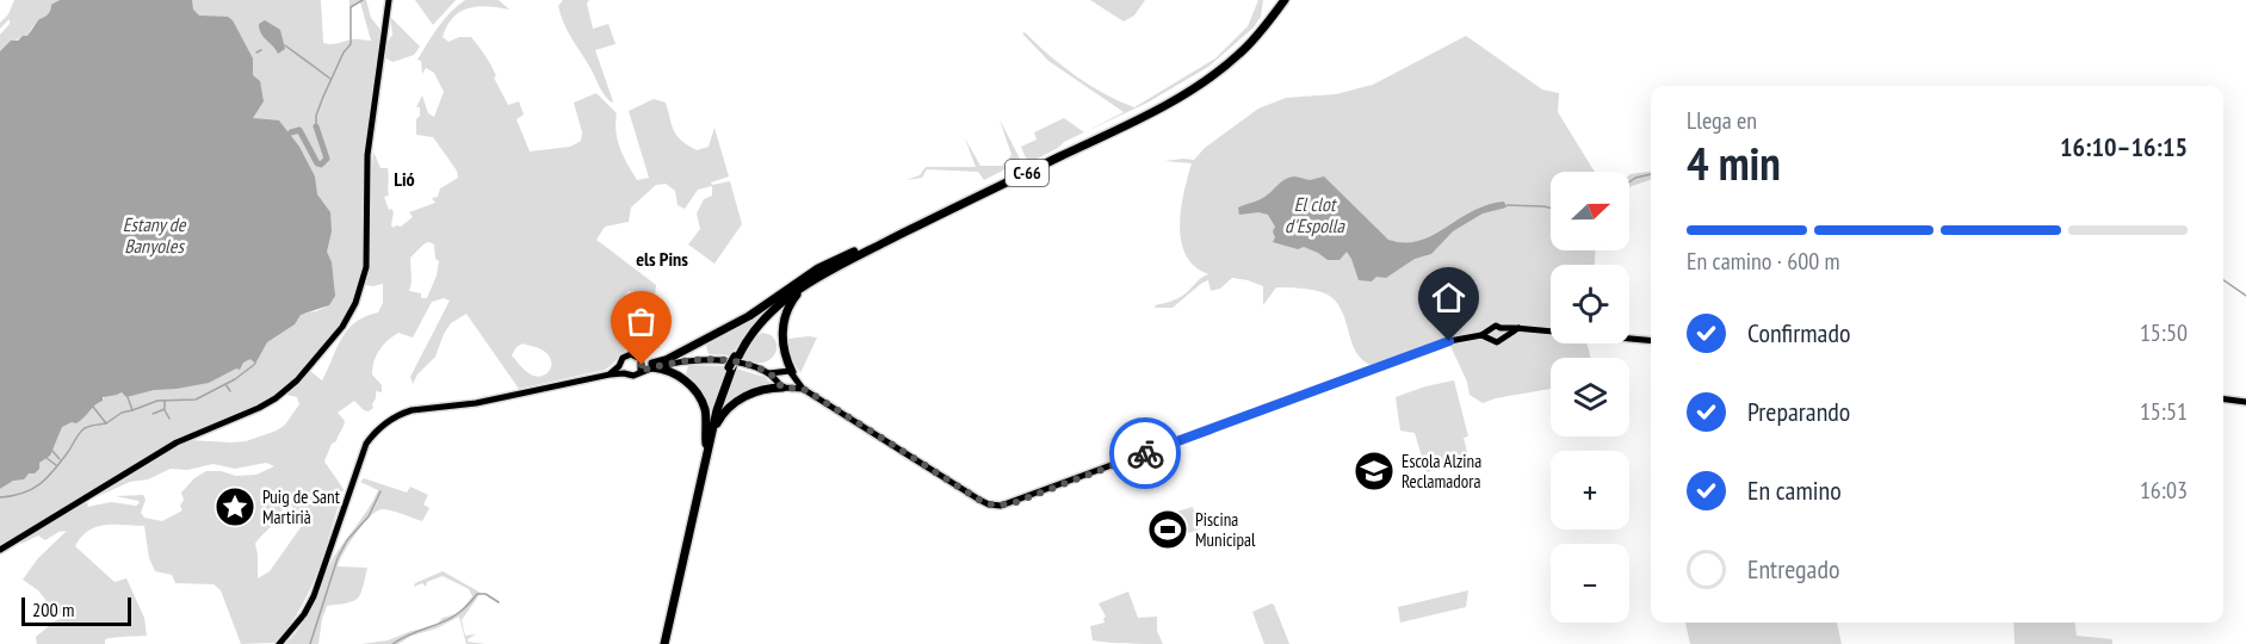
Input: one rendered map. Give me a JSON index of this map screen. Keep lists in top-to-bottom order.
{
  "streets": {
    "highway": ["C-66"]
  },
  "districts": ["Lió", "els Pins"],
  "water": ["El clot d'Espolla", "Estany de Banyoles"],
  "places": {
    "school or university": ["Escola Alzina Reclamadora"],
    "place": ["Puig de Sant Martirià"],
    "sports": ["Piscina Municipal"]
  },
  "scale_bar": "200 m",
  "north": "right",
  "page": {
    "heading": ["4 min", "Llega en", "16:10–16:15"],
    "map_buttons": ["+", "−"],
    "bar": "En camino · 600 m",
    "list": [
      ["Confirmado", "15:50"],
      ["Preparando", "15:51"],
      ["En camino", "16:03"],
      "Entregado"
    ],
    "scale": "200 m"
  }
}
